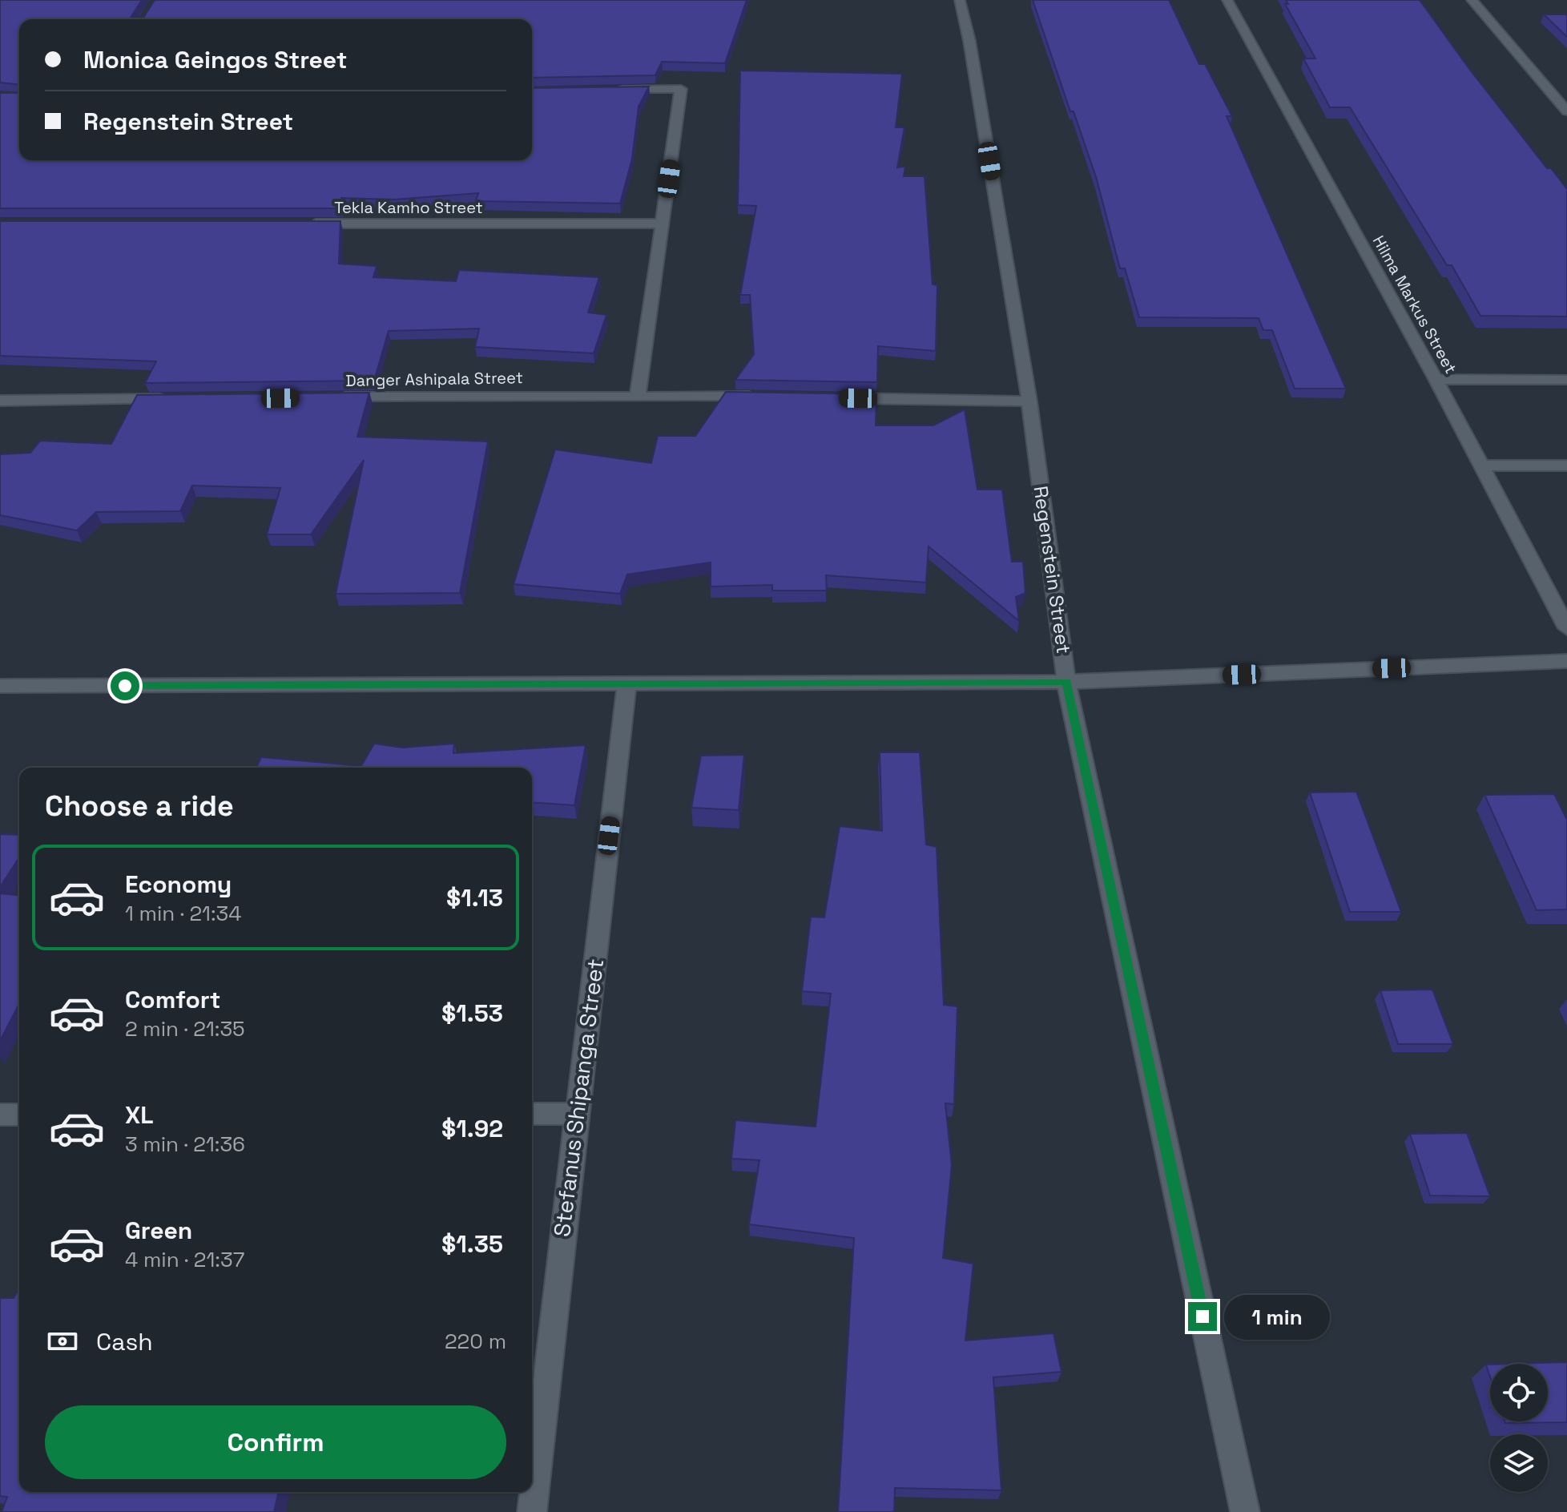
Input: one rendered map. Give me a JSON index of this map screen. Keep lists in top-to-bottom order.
{
  "streets": {
    "street": [
      "Tekla Kamho Street",
      "Hilma Markus Street",
      "Danger Ashipala Street",
      "Regenstein Street",
      "Stefanus Shipanga Street"
    ]
  },
  "page": {
    "banner": ["Monica Geingos Street", "Regenstein Street"],
    "heading": "Choose a ride",
    "list": [
      {
        "name": "Economy",
        "note": "1 min · 21:34",
        "value": "$1.13"
      },
      {
        "name": "Comfort",
        "note": "2 min · 21:35",
        "value": "$1.53"
      },
      {
        "name": "XL",
        "note": "3 min · 21:36",
        "value": "$1.92"
      },
      {
        "name": "Green",
        "note": "4 min · 21:37",
        "value": "$1.35"
      }
    ],
    "bubble": "1 min",
    "pay": ["Cash", "220 m"],
    "buttons": "Confirm"
  }
}
